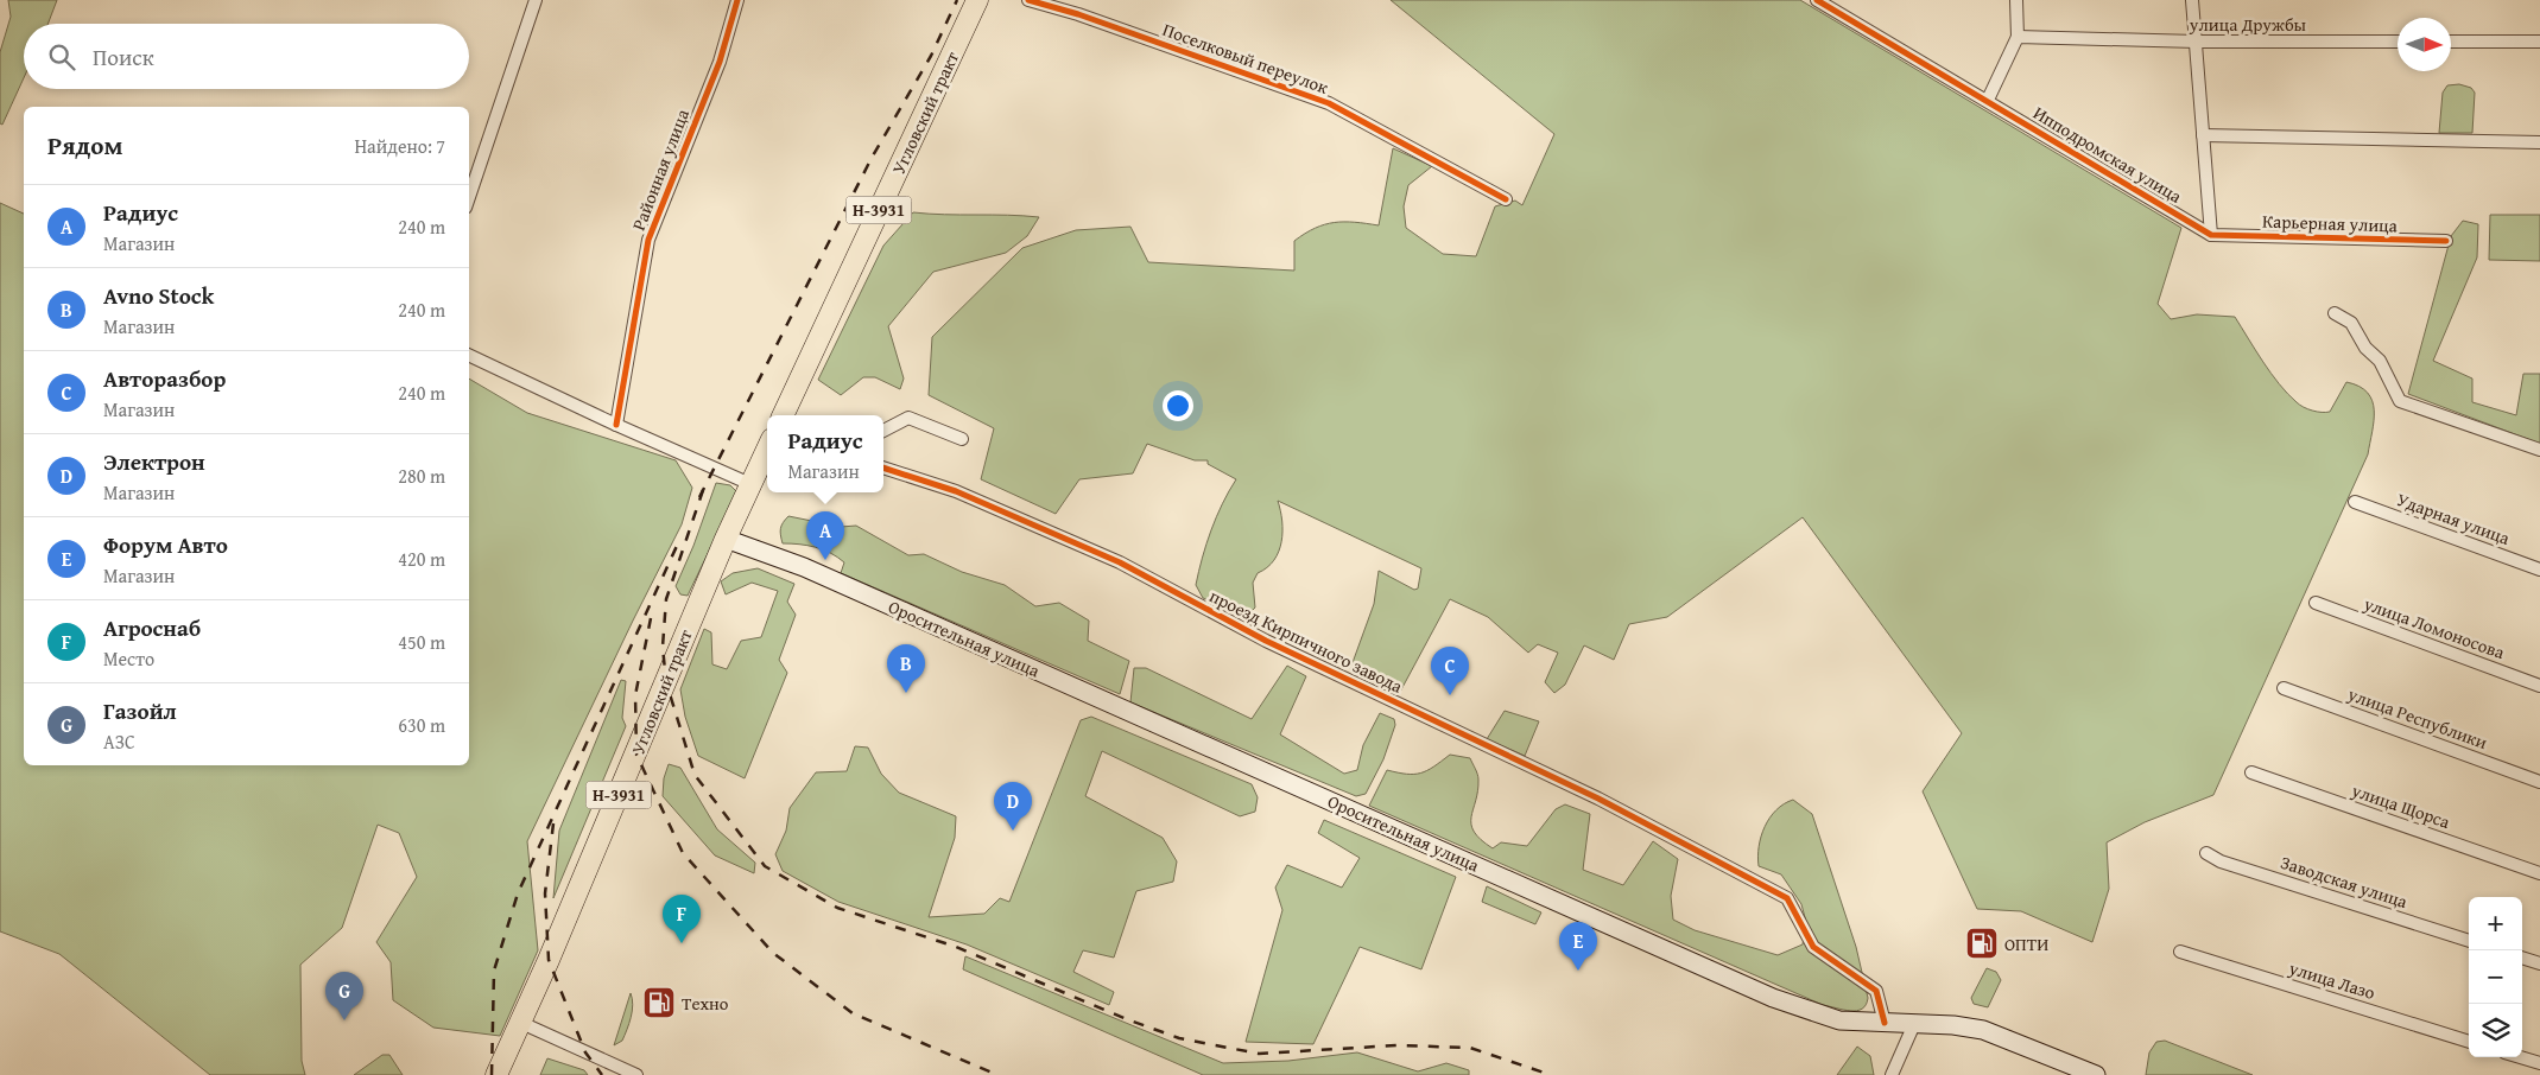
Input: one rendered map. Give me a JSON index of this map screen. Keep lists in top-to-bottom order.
{
  "streets": {
    "highway": ["Угловский тракт", "Н-3931"],
    "main road": ["Оросительная улица"],
    "street": [
      "улица Дружбы",
      "Поселковый переулок",
      "Ипподромская улица",
      "Районная улица",
      "Карьерная улица",
      "Ударная улица",
      "улица Ломоносова",
      "проезд Кирпичного завода",
      "улица Республики",
      "улица Щорса",
      "Заводская улица",
      "улица Лазо"
    ]
  },
  "crossings": [
    ["Угловский тракт", "Оросительная улица"],
    ["Ипподромская улица", "Карьерная улица"],
    ["Оросительная улица", "проезд Кирпичного завода"]
  ],
  "places": {
    "fuel station": ["ОПТИ", "Техно"]
  },
  "north": "right",
  "page": {
    "search": "Поиск",
    "heading": ["Рядом", "Найдено: 7"],
    "list": [
      {
        "mark": "A",
        "name": "Радиус",
        "note": "Магазин",
        "value": "240 m"
      },
      {
        "mark": "B",
        "name": "Avno Stoсk",
        "note": "Магазин",
        "value": "240 m"
      },
      {
        "mark": "C",
        "name": "Авторазбор",
        "note": "Магазин",
        "value": "240 m"
      },
      {
        "mark": "D",
        "name": "Электрон",
        "note": "Магазин",
        "value": "280 m"
      },
      {
        "mark": "E",
        "name": "Форум Авто",
        "note": "Магазин",
        "value": "420 m"
      },
      {
        "mark": "F",
        "name": "Агроснаб",
        "note": "Место",
        "value": "450 m"
      },
      {
        "mark": "G",
        "name": "Газойл",
        "note": "АЗС",
        "value": "630 m"
      }
    ],
    "popup": ["Радиус", "Магазин"],
    "pins": [
      "A",
      "B",
      "C",
      "D",
      "F",
      "E",
      "G"
    ],
    "map_buttons": ["+", "−"]
  }
}
